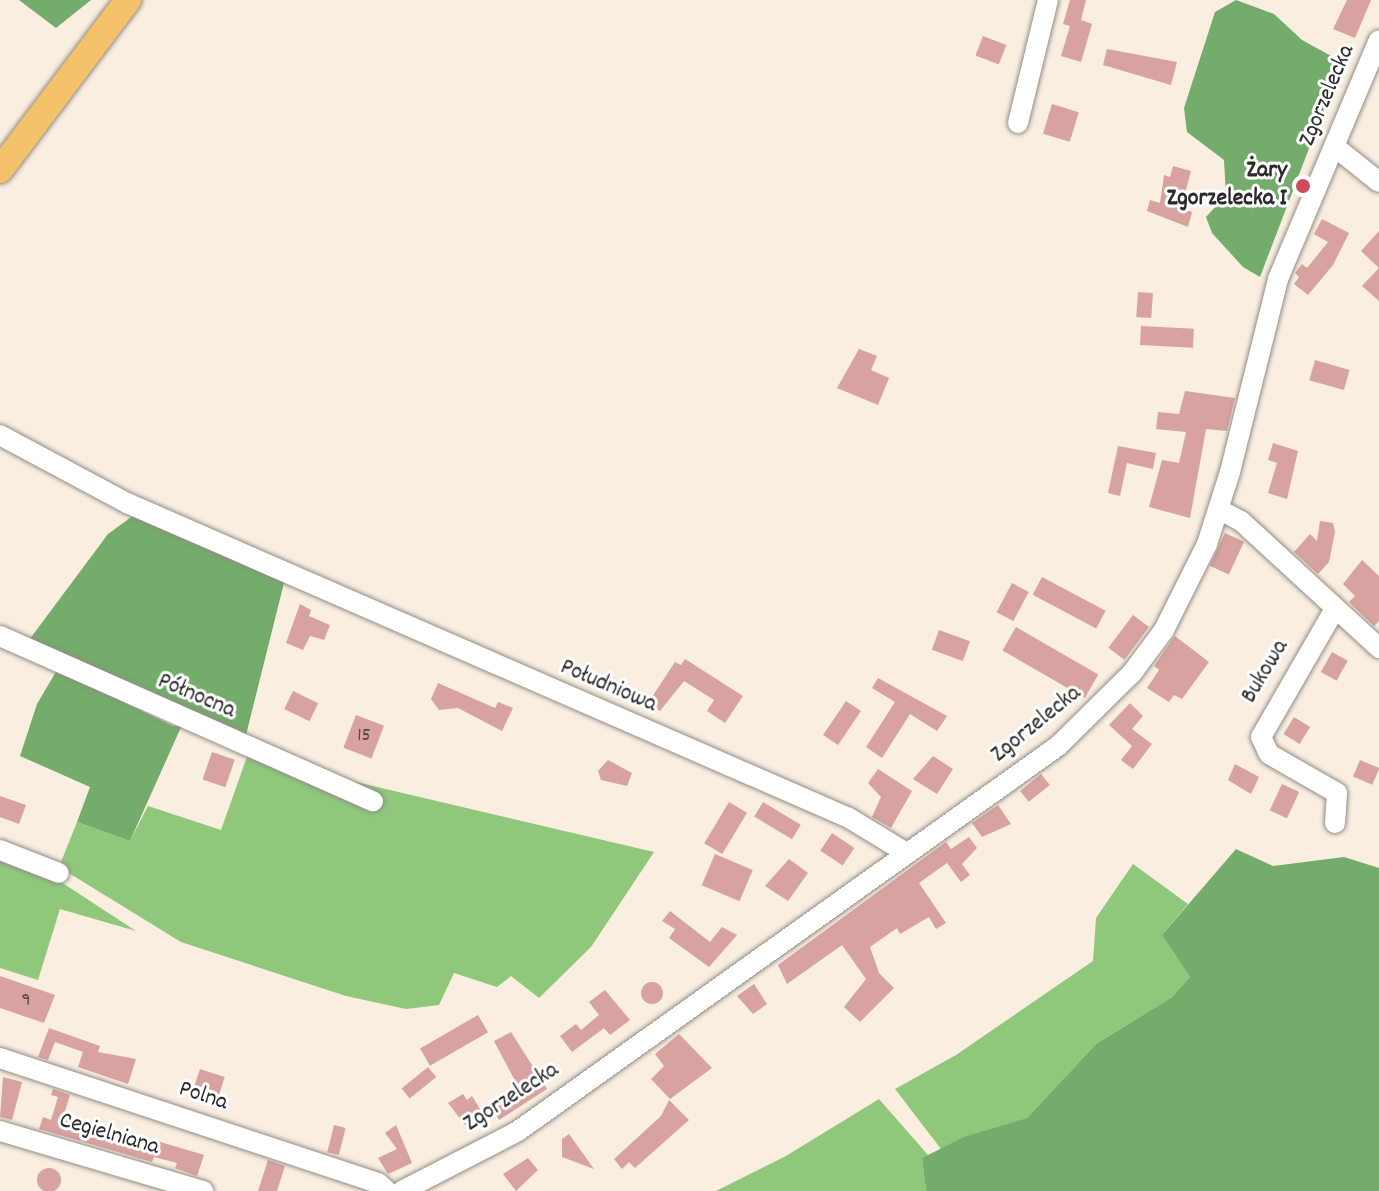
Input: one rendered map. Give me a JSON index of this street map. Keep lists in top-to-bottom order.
{
  "streets": {
    "street": [
      "Zgorzelecka",
      "Bukowa",
      "Południowa",
      "Północna",
      "Polna",
      "Cegielniana"
    ]
  },
  "crossings": [
    ["Zgorzelecka", "Południowa"]
  ],
  "places": ["Żary Zgorzelecka I"],
  "house_numbers": ["15", "9"]
}
